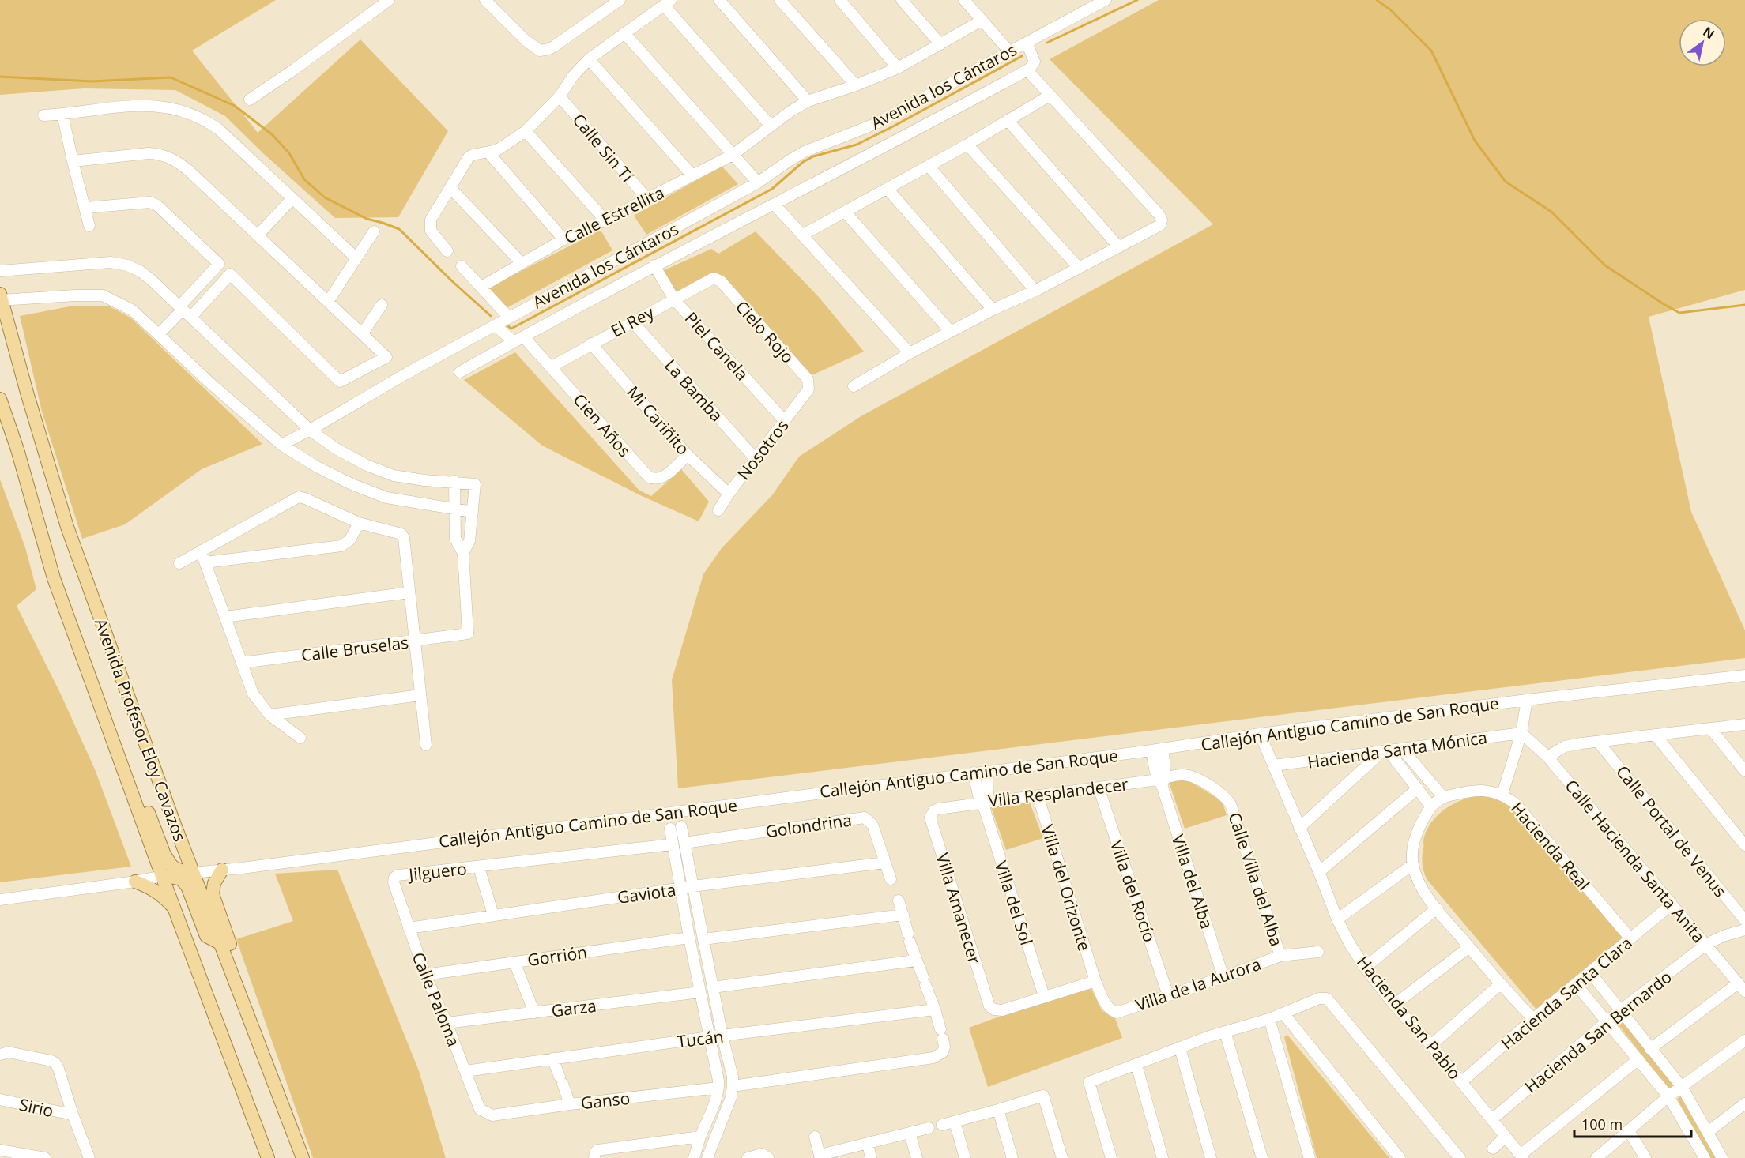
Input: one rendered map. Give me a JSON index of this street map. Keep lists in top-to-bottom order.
{
  "streets": {
    "main road": ["Avenida Profesor Eloy Cavazos"],
    "street": [
      "Avenida los Cántaros",
      "Calle Sin Tí",
      "Calle Estrellita",
      "El Rey",
      "Cielo Rojo",
      "Piel Canela",
      "La Bamba",
      "Mi Cariñito",
      "Cien Años",
      "Nosotros",
      "Calle Bruselas",
      "Callejón Antiguo Camino de San Roque",
      "Hacienda Santa Mónica",
      "Villa Resplandecer",
      "Golondrina",
      "Calle Portal de Venus",
      "Hacienda Real",
      "Calle Hacienda Santa Anita",
      "Jilguero",
      "Calle Villa del Alba",
      "Villa del Alba",
      "Villa del Orizonte",
      "Villa del Rocío",
      "Gaviota",
      "Villa del Sol",
      "Villa Amanecer",
      "Gorrión",
      "Villa de la Aurora",
      "Hacienda Santa Clara",
      "Calle Paloma",
      "Garza",
      "Hacienda San Pablo",
      "Hacienda San Bernardo",
      "Tucán",
      "Ganso",
      "Sirio"
    ]
  },
  "crossings": [
    ["Avenida los Cántaros", "Piel Canela"],
    ["Avenida los Cántaros", "Cien Años"],
    ["Calle Sin Tí", "Calle Estrellita"],
    ["El Rey", "Cielo Rojo"],
    ["El Rey", "Piel Canela"],
    ["El Rey", "La Bamba"],
    ["El Rey", "Mi Cariñito"],
    ["El Rey", "Cien Años"],
    ["Cielo Rojo", "Nosotros"],
    ["Piel Canela", "Nosotros"],
    ["La Bamba", "Nosotros"],
    ["Mi Cariñito", "Cien Años"],
    ["Mi Cariñito", "Nosotros"],
    ["Callejón Antiguo Camino de San Roque", "Avenida Profesor Eloy Cavazos"],
    ["Callejón Antiguo Camino de San Roque", "Villa del Alba"],
    ["Callejón Antiguo Camino de San Roque", "Villa del Sol"],
    ["Callejón Antiguo Camino de San Roque", "Hacienda San Pablo"],
    ["Hacienda Santa Mónica", "Calle Hacienda Santa Anita"],
    ["Hacienda Santa Mónica", "Hacienda San Pablo"],
    ["Villa Resplandecer", "Calle Villa del Alba"],
    ["Villa Resplandecer", "Villa del Alba"],
    ["Villa Resplandecer", "Villa del Orizonte"],
    ["Villa Resplandecer", "Villa del Rocío"],
    ["Villa Resplandecer", "Villa del Sol"],
    ["Villa Resplandecer", "Villa Amanecer"],
    ["Golondrina", "Gaviota"],
    ["Hacienda Real", "Hacienda Santa Clara"],
    ["Calle Hacienda Santa Anita", "Hacienda Santa Clara"],
    ["Calle Hacienda Santa Anita", "Hacienda San Bernardo"],
    ["Jilguero", "Calle Paloma"],
    ["Calle Villa del Alba", "Villa de la Aurora"],
    ["Villa del Alba", "Villa de la Aurora"],
    ["Villa del Orizonte", "Villa de la Aurora"],
    ["Villa del Rocío", "Villa de la Aurora"],
    ["Gaviota", "Calle Paloma"],
    ["Villa del Sol", "Villa Amanecer"],
    ["Gorrión", "Calle Paloma"],
    ["Hacienda Santa Clara", "Hacienda San Pablo"],
    ["Calle Paloma", "Garza"],
    ["Calle Paloma", "Tucán"],
    ["Calle Paloma", "Ganso"],
    ["Hacienda San Pablo", "Hacienda San Bernardo"]
  ],
  "scale_bar": "100 m",
  "north": "top right"
}
